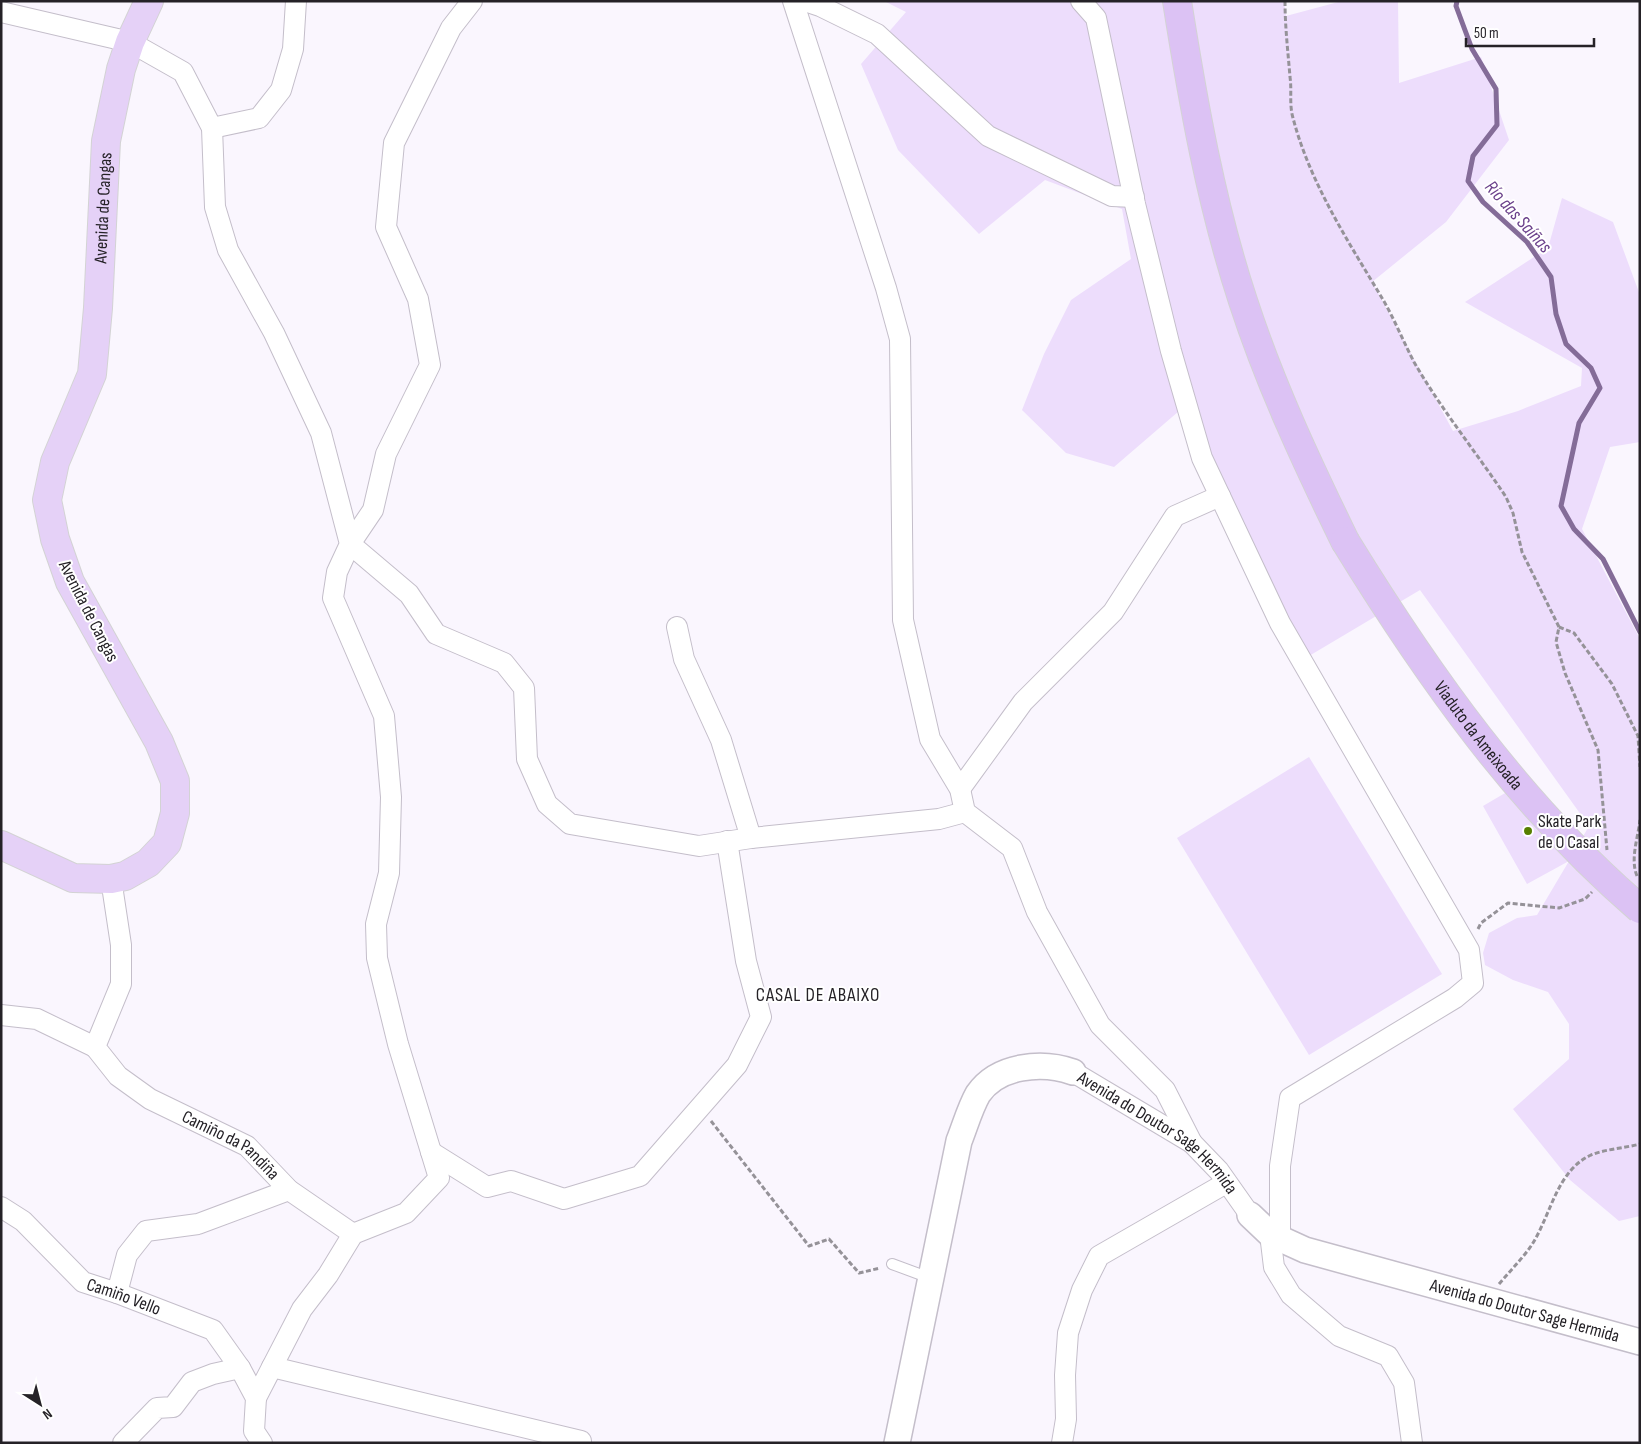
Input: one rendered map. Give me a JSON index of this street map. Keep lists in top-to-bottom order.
{
  "streets": {
    "highway": ["Viaduto da Ameixoada"],
    "main road": ["Avenida de Cangas"],
    "street": ["Avenida do Doutor Sage Hermida", "Camiño da Pandiña", "Camiño Vello"]
  },
  "districts": ["CASAL DE ABAIXO"],
  "water": ["Río das Saíñas"],
  "places": ["Skate Park de O Casal"],
  "scale_bar": "50 m",
  "north": "bottom right"
}
